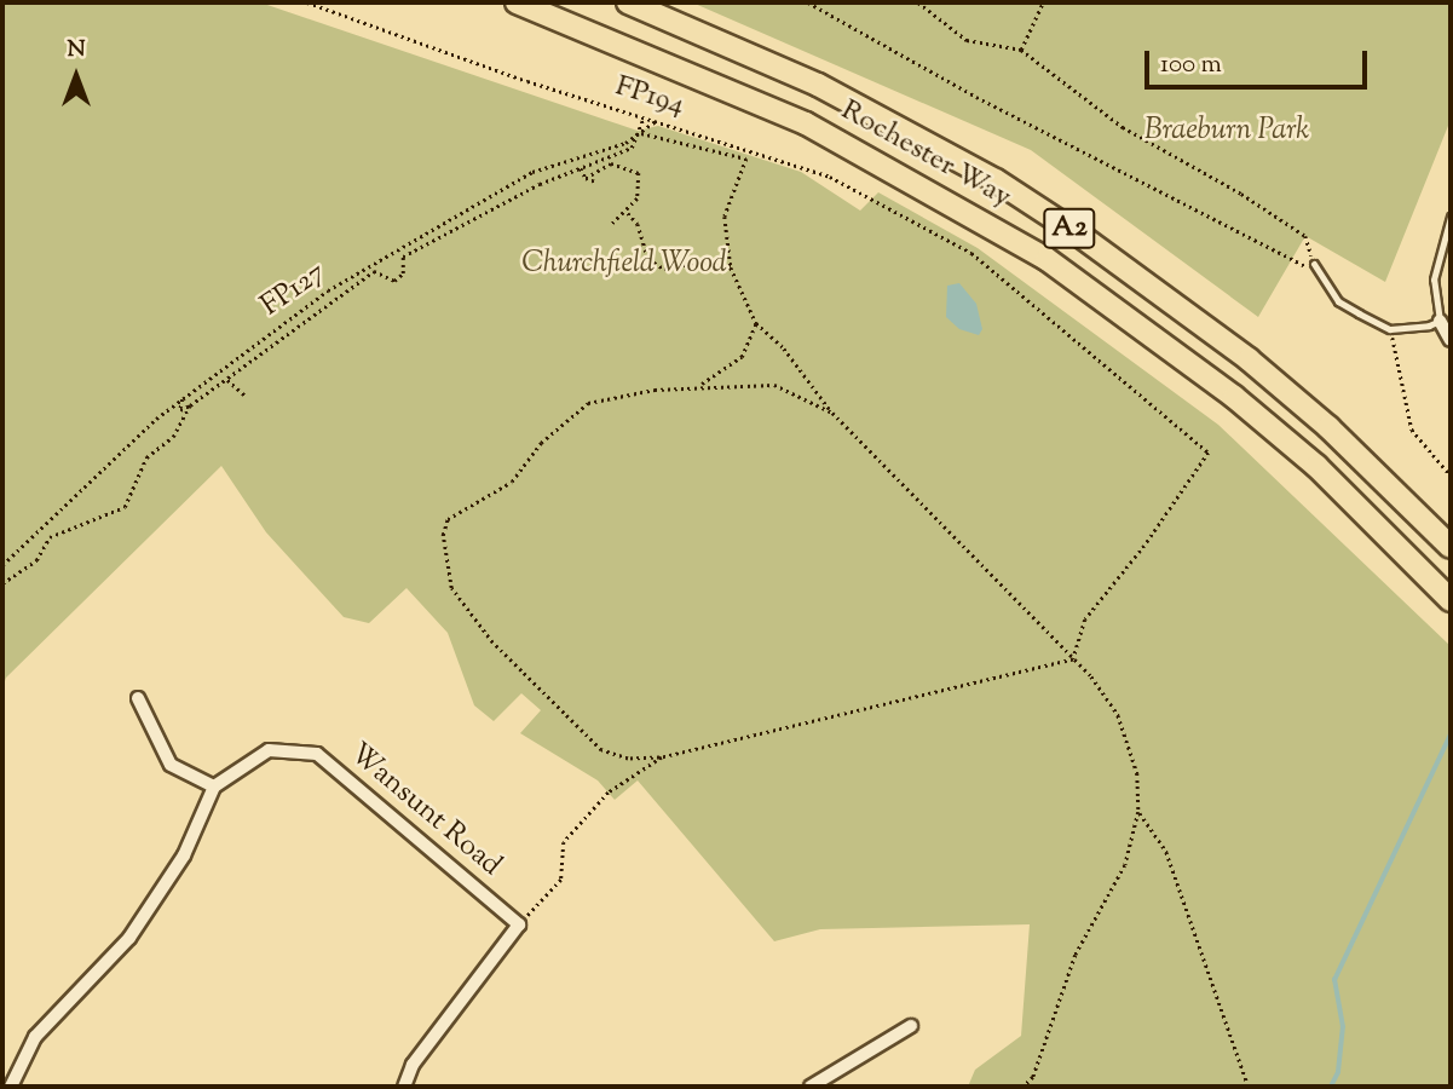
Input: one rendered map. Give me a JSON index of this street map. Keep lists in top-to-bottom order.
{
  "streets": {
    "highway": ["Rochester Way", "A2"],
    "street": ["Wansunt Road"],
    "path": ["FP194", "FP127"]
  },
  "crossings": [
    ["FP194", "FP127"]
  ],
  "parks": ["Braeburn Park", "Churchfield Wood"],
  "scale_bar": "100 m",
  "north": "top"
}
